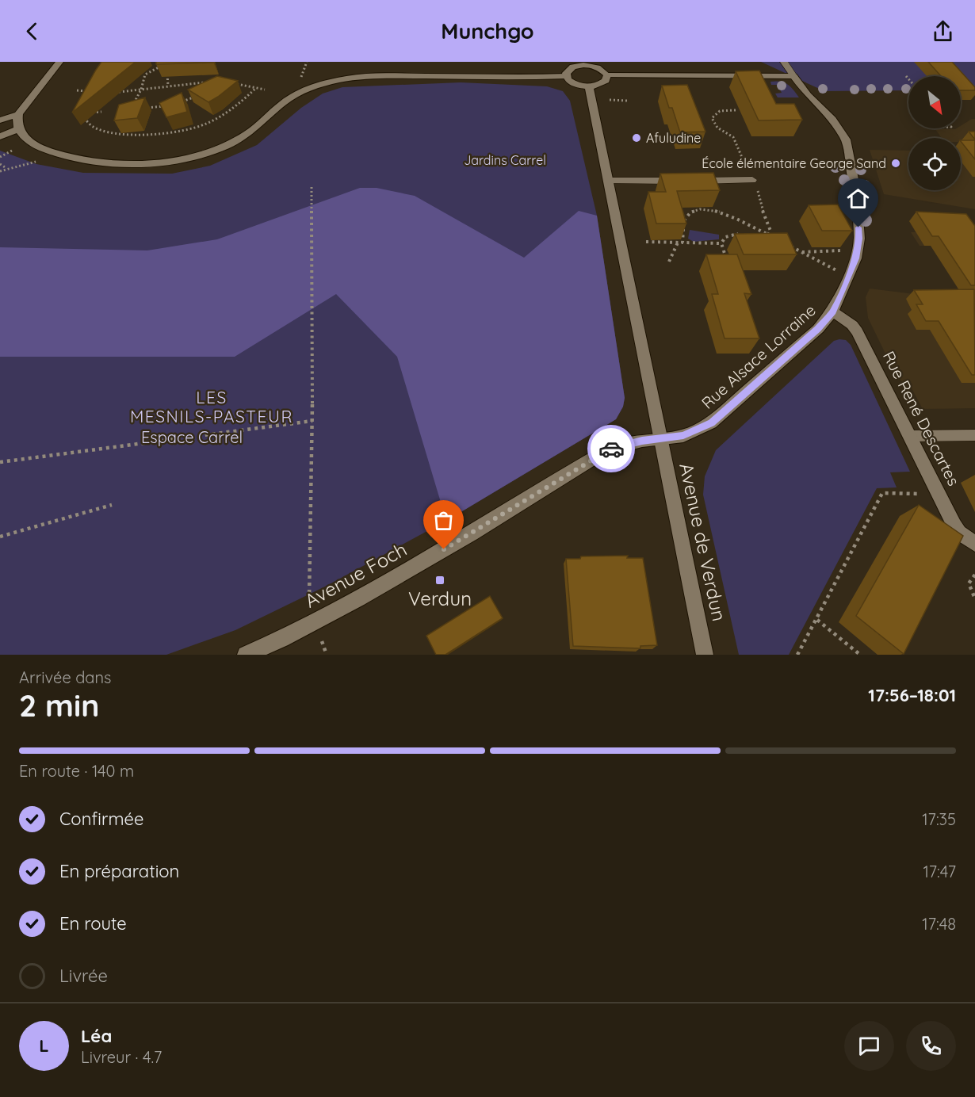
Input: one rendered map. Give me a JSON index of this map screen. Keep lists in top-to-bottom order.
{
  "streets": {
    "street": [
      "Rue Alsace Lorraine",
      "Rue René Descartes",
      "Avenue de Verdun",
      "Avenue Foch"
    ]
  },
  "crossings": [
    ["Rue Alsace Lorraine", "Rue René Descartes"],
    ["Rue Alsace Lorraine", "Avenue de Verdun"],
    ["Rue Alsace Lorraine", "Avenue Foch"],
    ["Avenue de Verdun", "Avenue Foch"]
  ],
  "districts": ["LES MESNILS-PASTEUR"],
  "parks": ["Jardins Carrel", "Espace Carrel"],
  "places": {
    "other": ["Afuludine", "École élémentaire George Sand"],
    "transit": ["Verdun"]
  },
  "north": "bottom right",
  "page": {
    "header": "Munchgo",
    "heading": ["2 min", "Arrivée dans", "17:56–18:01"],
    "panel": ["Léa", "Livreur · 4.7"],
    "bar": "En route · 140 m",
    "list": [
      ["Confirmée", "17:35"],
      ["En préparation", "17:47"],
      ["En route", "17:48"],
      "Livrée"
    ],
    "round": "L"
  }
}
